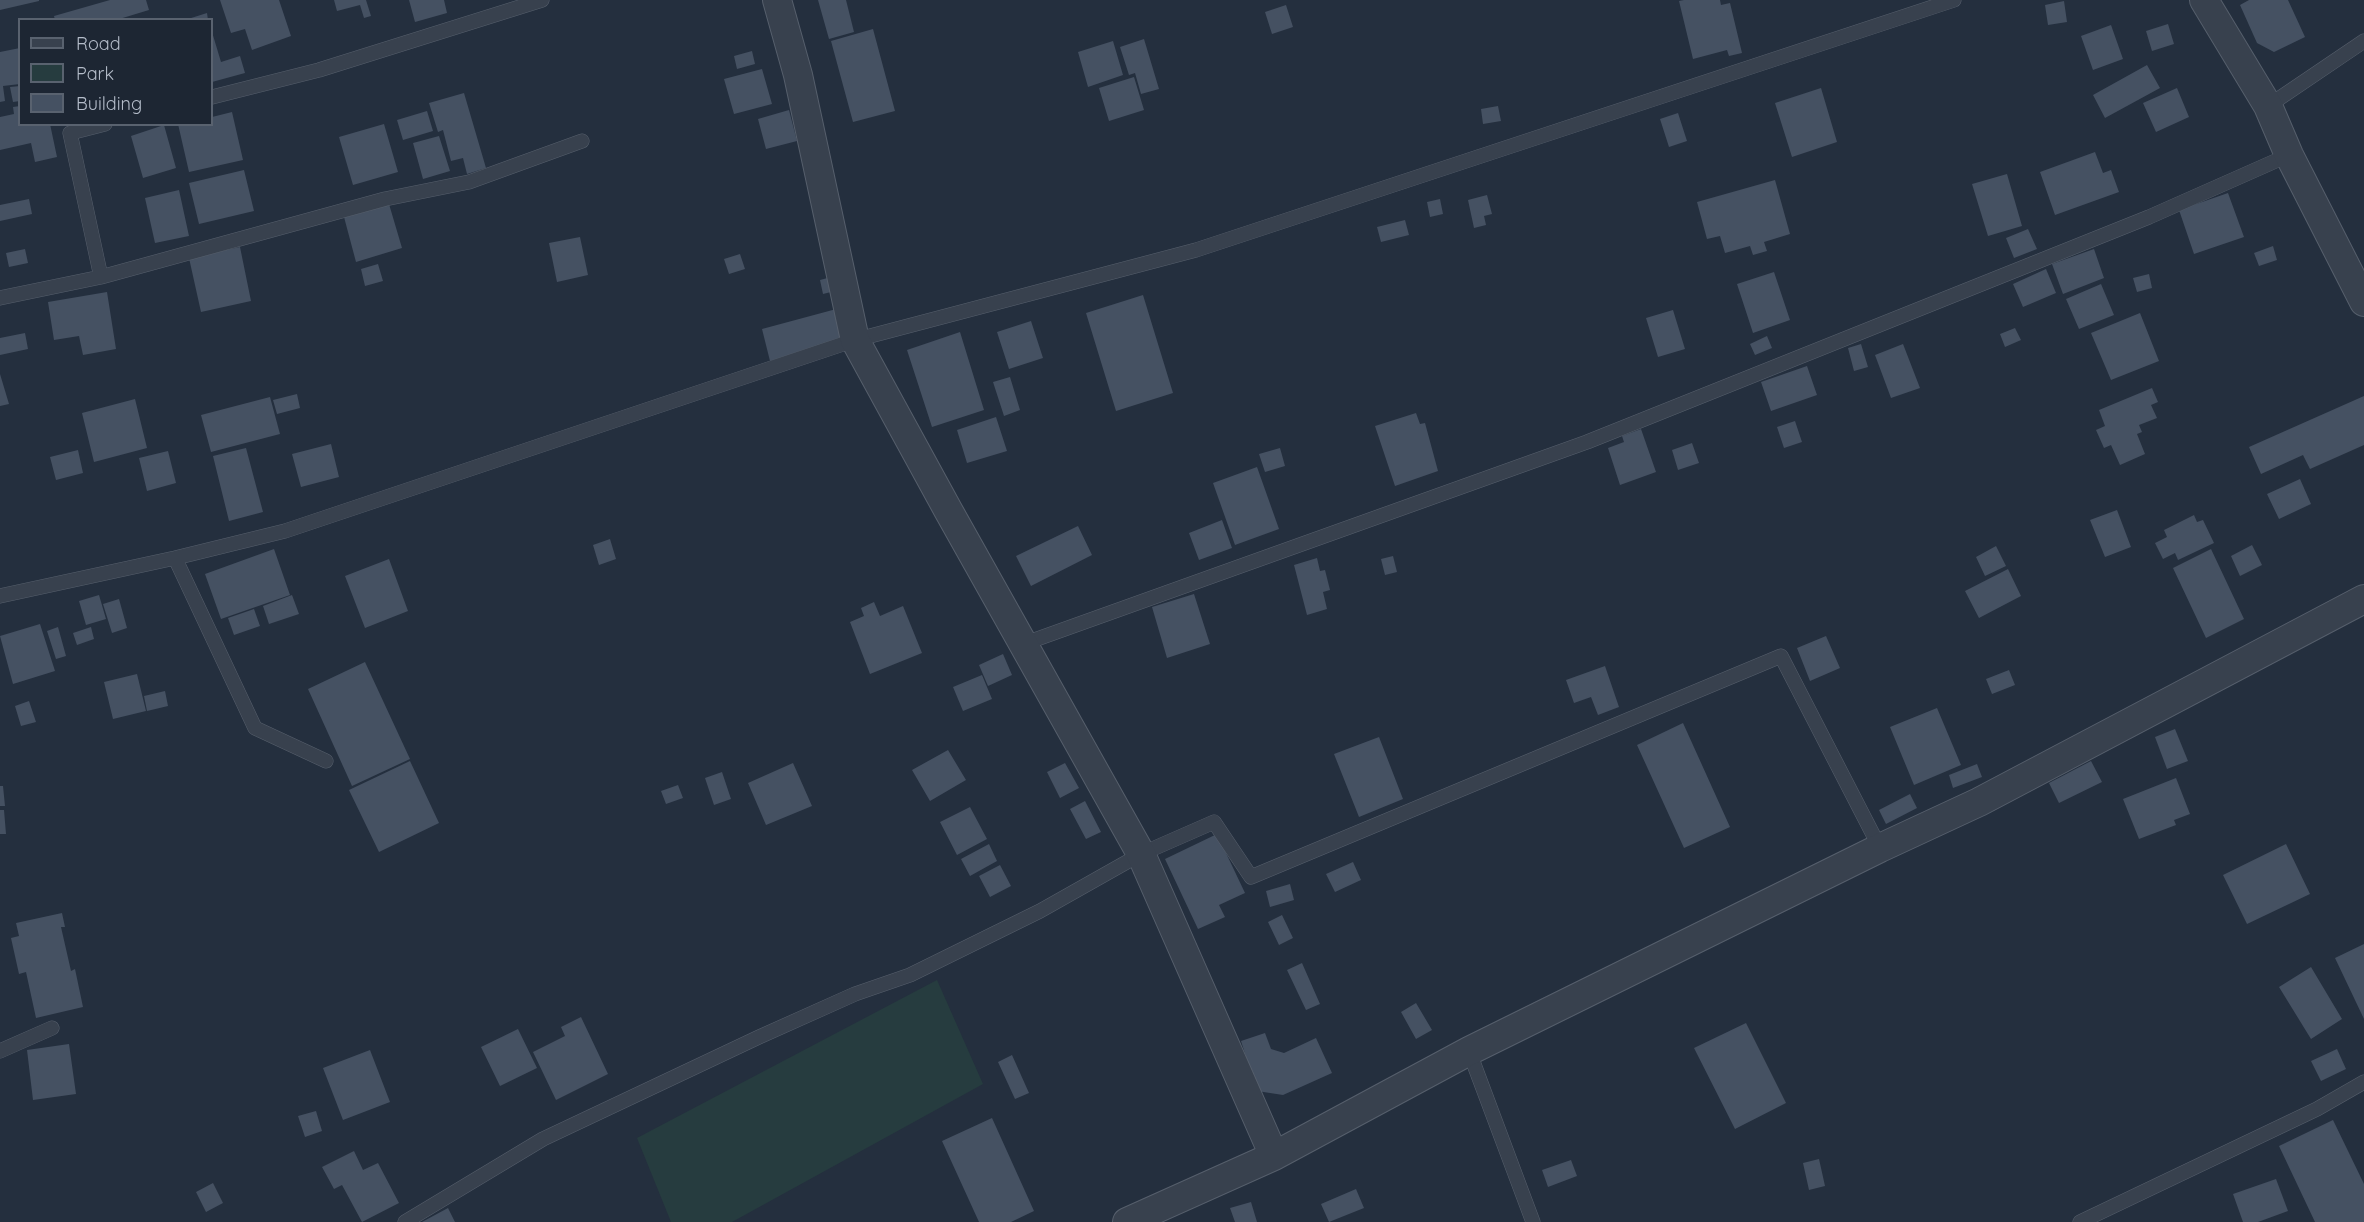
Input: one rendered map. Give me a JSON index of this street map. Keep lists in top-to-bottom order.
{
  "legend": ["Road", "Park", "Building"]
}
